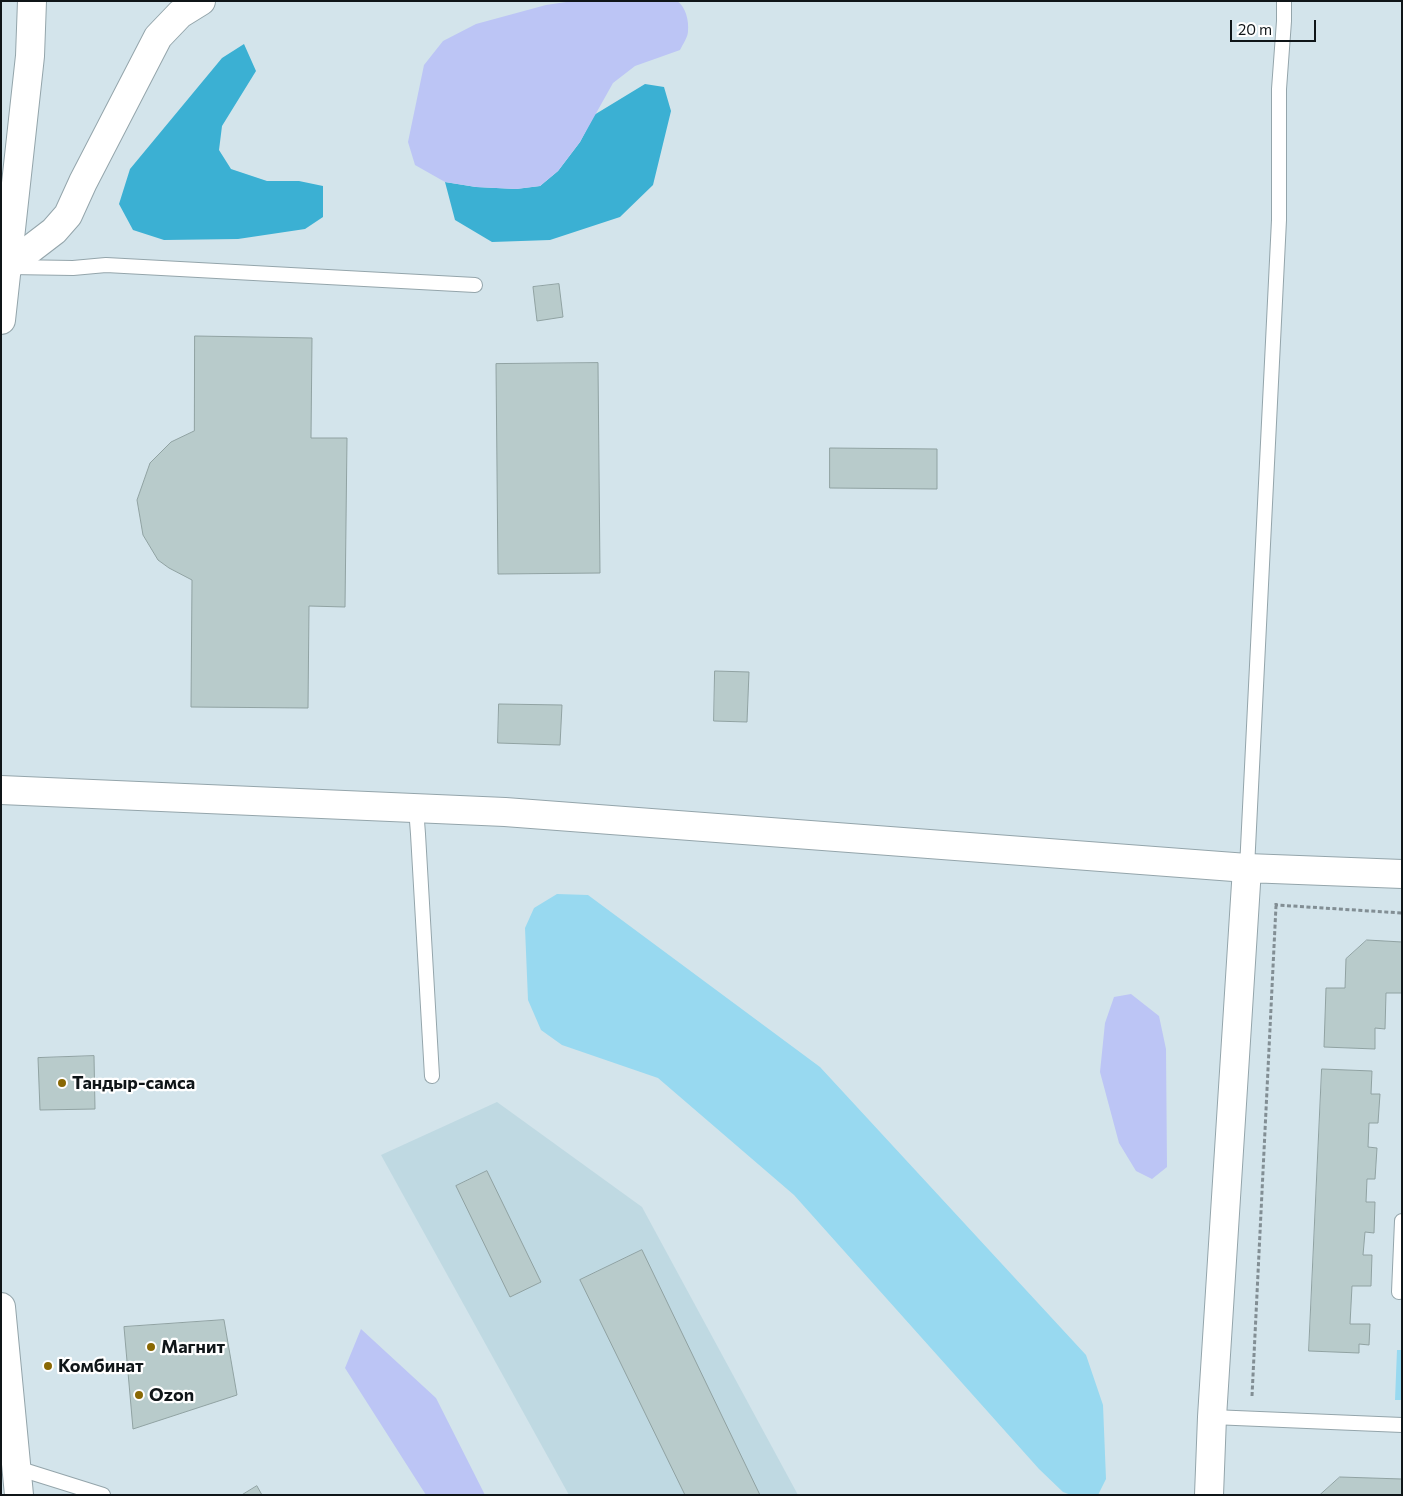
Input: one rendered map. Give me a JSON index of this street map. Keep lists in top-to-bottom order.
{
  "places": [
    "Тандыр-самса",
    "Магнит",
    "Комбинат",
    "Ozon"
  ],
  "scale_bar": "20 m"
}
